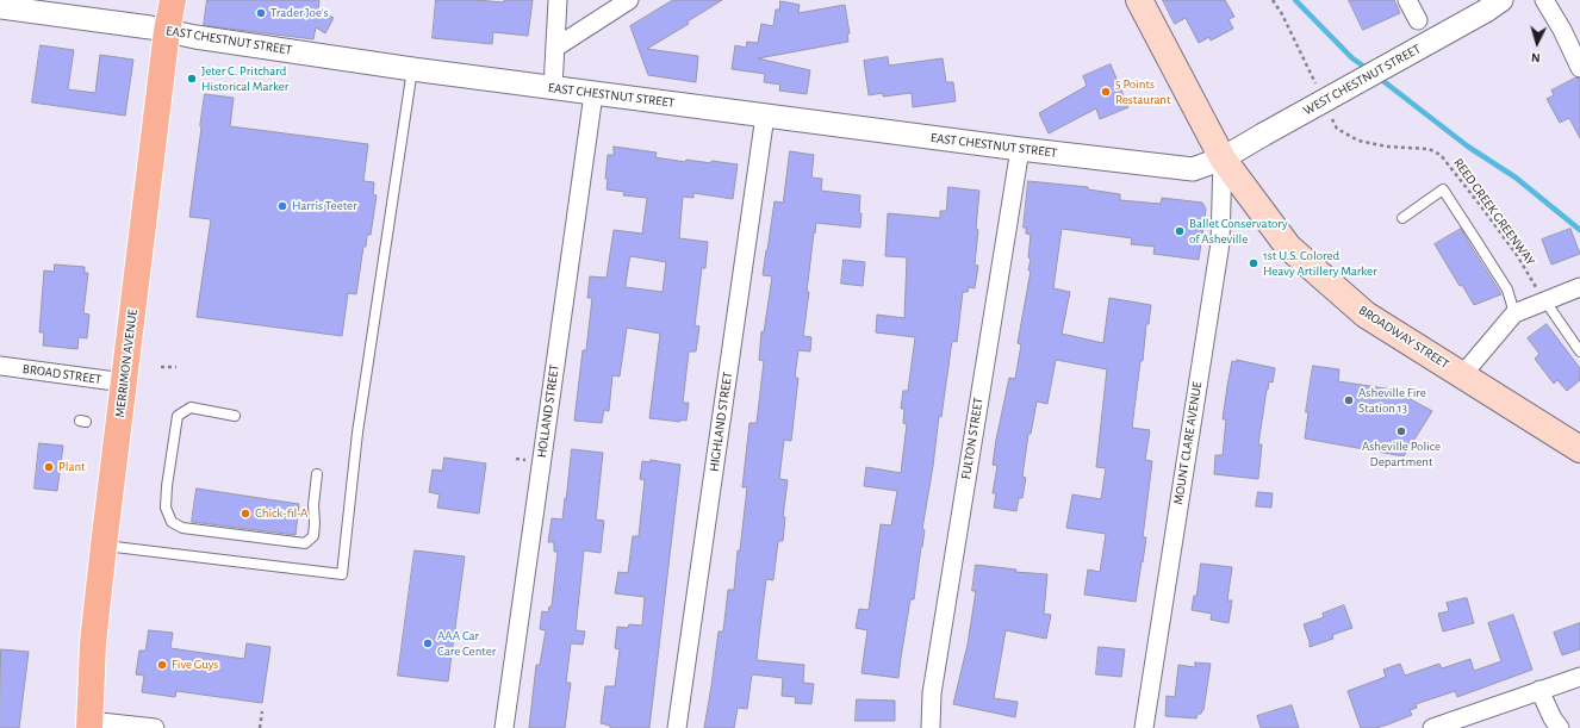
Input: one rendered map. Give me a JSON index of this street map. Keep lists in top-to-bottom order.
{
  "streets": {
    "main road": ["BROADWAY STREET", "MERRIMON AVENUE"],
    "street": [
      "EAST CHESTNUT STREET",
      "WEST CHESTNUT STREET",
      "BROAD STREET",
      "HOLLAND STREET",
      "HIGHLAND STREET",
      "FULTON STREET",
      "MOUNT CLARE AVENUE"
    ],
    "path": ["REED CREEK GREENWAY"]
  },
  "crossings": [
    ["EAST CHESTNUT STREET", "WEST CHESTNUT STREET"],
    ["EAST CHESTNUT STREET", "BROADWAY STREET"],
    ["EAST CHESTNUT STREET", "MERRIMON AVENUE"],
    ["EAST CHESTNUT STREET", "HOLLAND STREET"],
    ["EAST CHESTNUT STREET", "HIGHLAND STREET"],
    ["EAST CHESTNUT STREET", "FULTON STREET"],
    ["EAST CHESTNUT STREET", "MOUNT CLARE AVENUE"],
    ["WEST CHESTNUT STREET", "BROADWAY STREET"],
    ["WEST CHESTNUT STREET", "MOUNT CLARE AVENUE"],
    ["BROADWAY STREET", "MOUNT CLARE AVENUE"],
    ["MERRIMON AVENUE", "BROAD STREET"]
  ],
  "places": [
    "Trader Joe's",
    "Jeter C. Pritchard Historical Marker",
    "5 Points Restaurant",
    "Harris Teeter",
    "Ballet Conservatory of Asheville",
    "1st U.S. Colored Heavy Artillery Marker",
    "Asheville Fire Station 13",
    "Asheville Police Department",
    "Plant",
    "Chick-fil-A",
    "AAA Car Care Center",
    "Five Guys"
  ],
  "north": "bottom"
}
